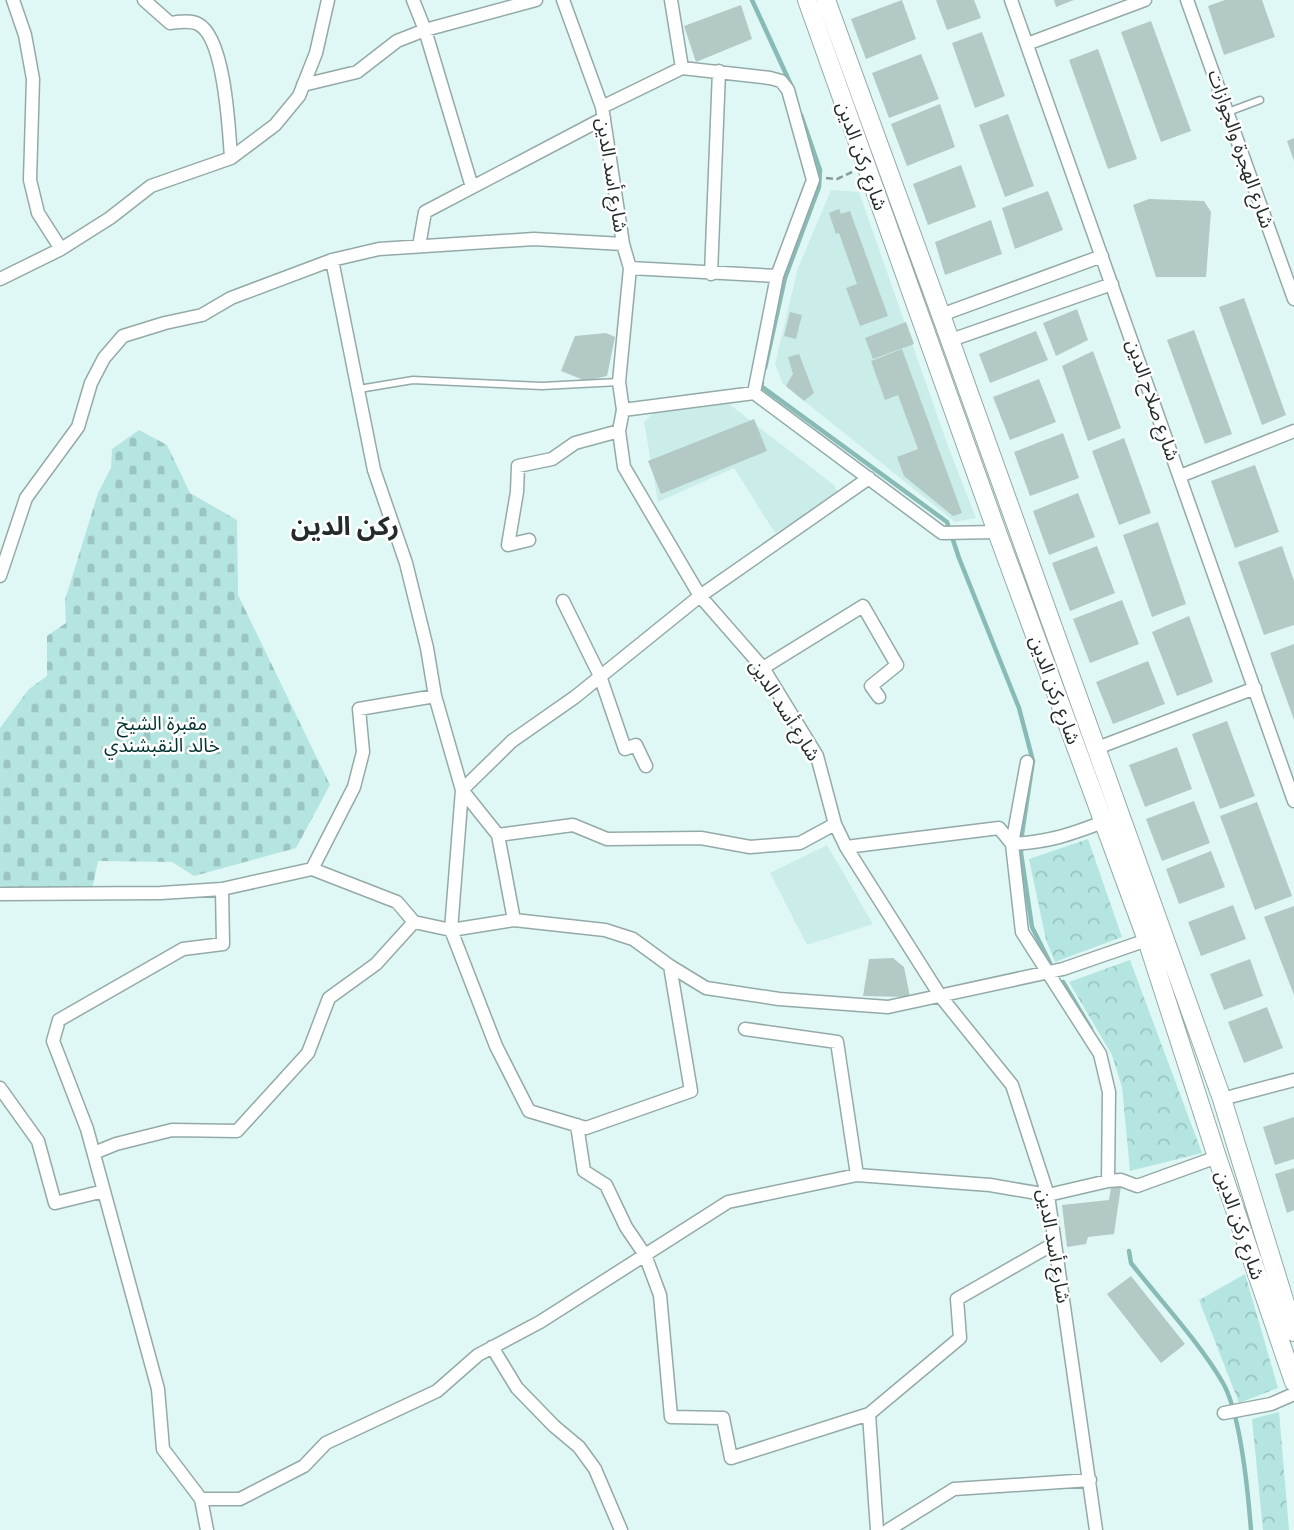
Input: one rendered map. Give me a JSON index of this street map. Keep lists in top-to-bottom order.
{
  "streets": {
    "main road": ["شارع ركن الدين"],
    "street": ["شارع الهجرة والجوازات", "شارع أسد الدين", "شارع صلاح الدين"]
  },
  "districts": ["ركن الدين"],
  "parks": ["مقبرة الشيخ خالد النقبشندي"]
}
